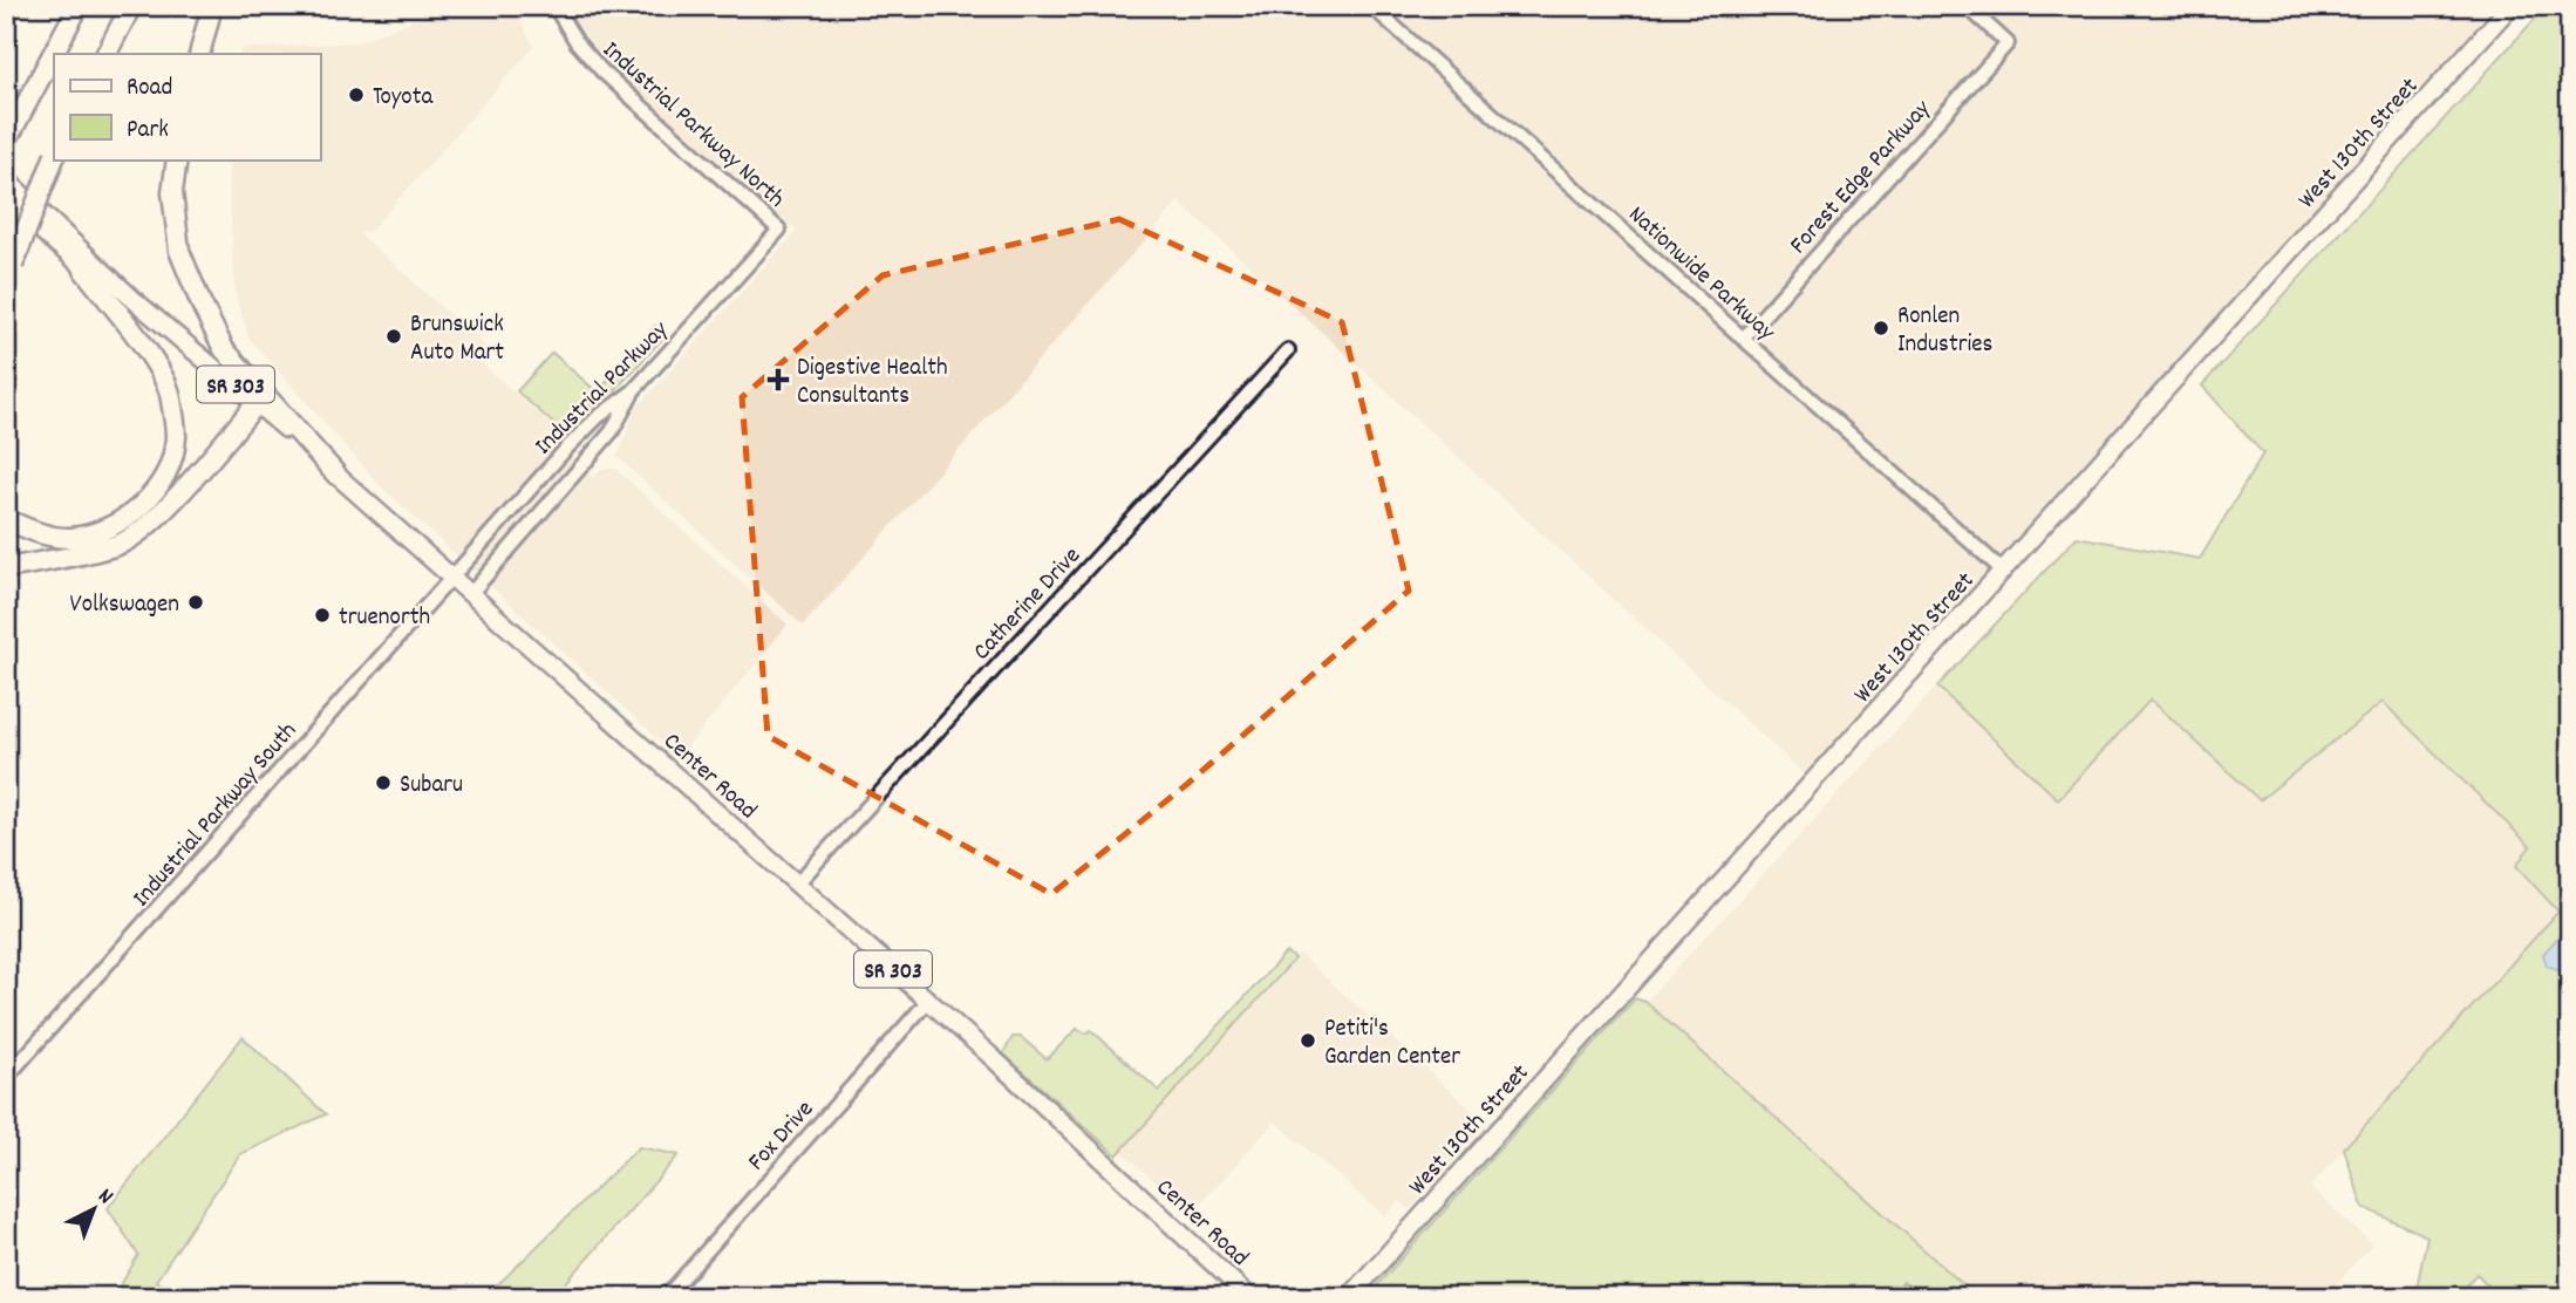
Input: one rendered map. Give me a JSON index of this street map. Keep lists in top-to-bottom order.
{
  "streets": {
    "main road": ["West 130th Street", "SR 303", "Center Road"],
    "street": [
      "Industrial Parkway North",
      "Forest Edge Parkway",
      "Nationwide Parkway",
      "Industrial Parkway",
      "Catherine Drive",
      "Industrial Parkway South",
      "Fox Drive"
    ]
  },
  "crossings": [
    ["Industrial Parkway North", "Industrial Parkway"],
    ["West 130th Street", "Nationwide Parkway"],
    ["Forest Edge Parkway", "Nationwide Parkway"],
    ["Industrial Parkway", "Center Road"],
    ["Industrial Parkway", "Industrial Parkway South"],
    ["Catherine Drive", "Center Road"],
    ["Center Road", "Industrial Parkway South"],
    ["Center Road", "Fox Drive"]
  ],
  "places": {
    "other": [
      "Toyota",
      "Ronlen Industries",
      "Brunswick Auto Mart",
      "Volkswagen",
      "truenorth",
      "Subaru",
      "Petiti's Garden Center"
    ],
    "health": ["Digestive Health Consultants"]
  },
  "legend": ["Road", "Park"],
  "north": "top right"
}
